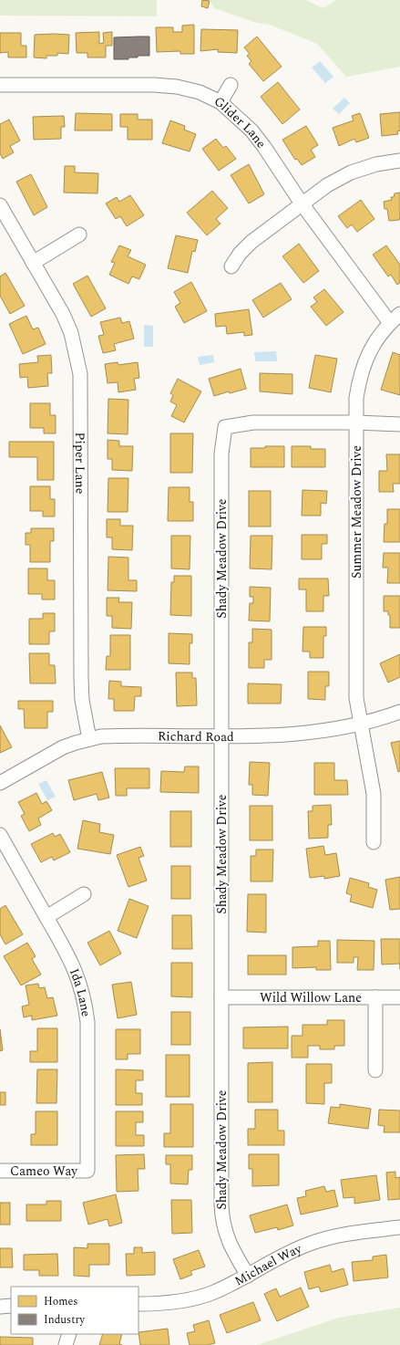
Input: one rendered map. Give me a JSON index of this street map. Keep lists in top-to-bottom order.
{
  "streets": {
    "street": [
      "Glider Lane",
      "Piper Lane",
      "Summer Meadow Drive",
      "Shady Meadow Drive",
      "Richard Road",
      "Ida Lane",
      "Wild Willow Lane",
      "Cameo Way",
      "Michael Way"
    ]
  },
  "crossings": [
    ["Glider Lane", "Summer Meadow Drive"],
    ["Piper Lane", "Richard Road"],
    ["Summer Meadow Drive", "Shady Meadow Drive"],
    ["Summer Meadow Drive", "Richard Road"],
    ["Shady Meadow Drive", "Richard Road"],
    ["Shady Meadow Drive", "Wild Willow Lane"],
    ["Shady Meadow Drive", "Michael Way"],
    ["Ida Lane", "Cameo Way"]
  ],
  "legend": ["Homes", "Industry"]
}
